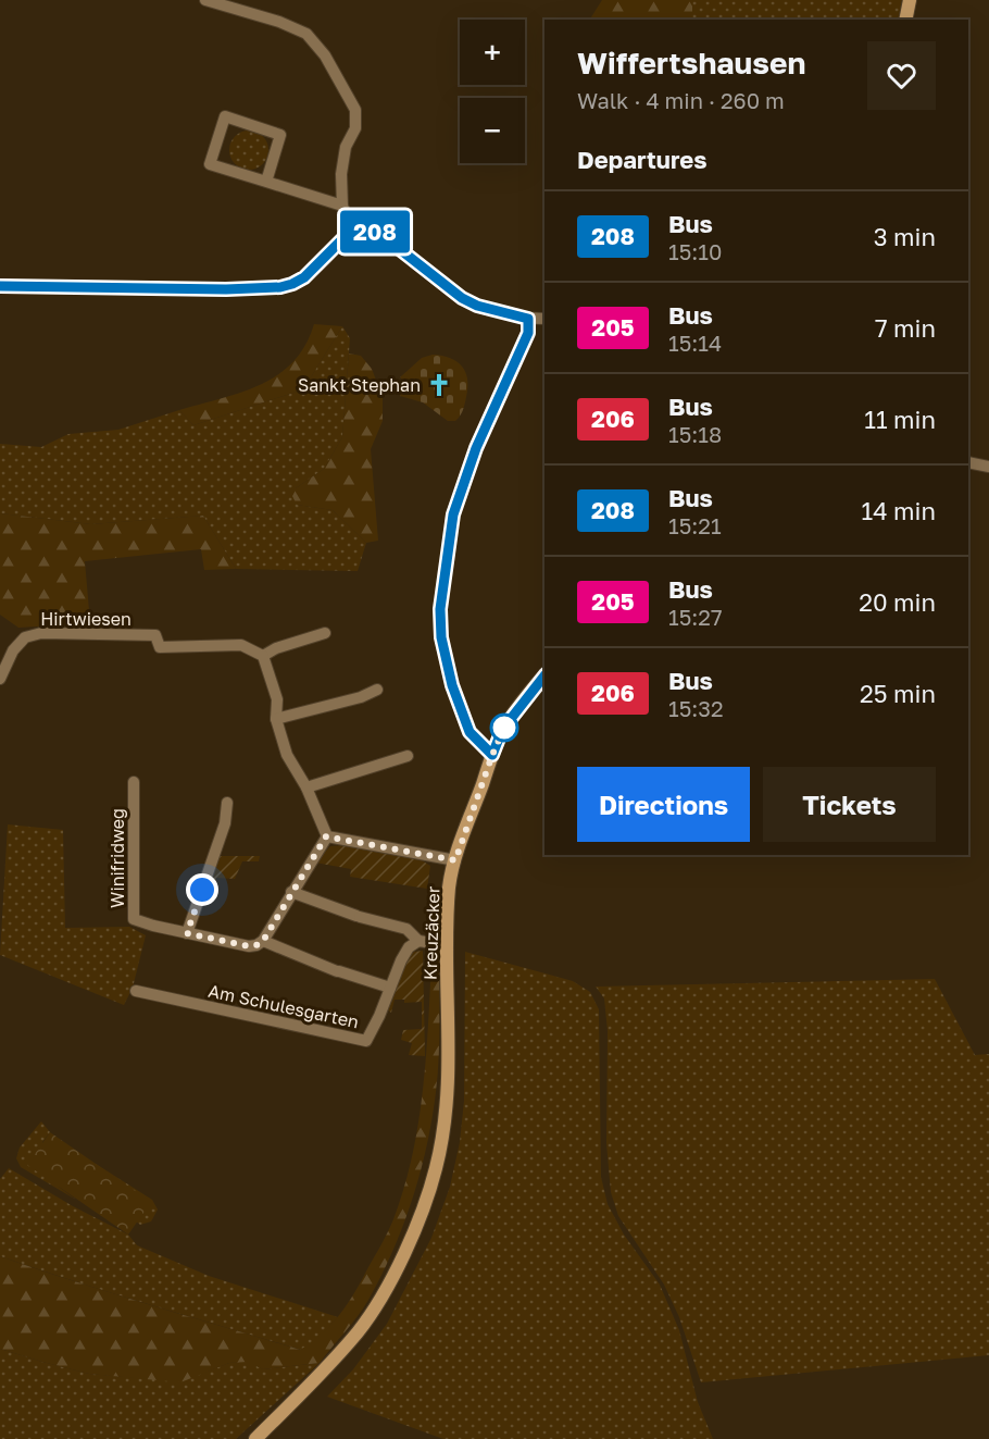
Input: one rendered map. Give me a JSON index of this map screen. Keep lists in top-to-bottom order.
{
  "streets": {
    "street": [
      "Hirtwiesen",
      "Winifridweg",
      "Kreuzäcker",
      "Am Schulesgarten"
    ]
  },
  "crossings": [
    ["Winifridweg", "Am Schulesgarten"]
  ],
  "places": {
    "church": ["Sankt Stephan"]
  },
  "lines": ["bus line 208"],
  "page": {
    "on_map": "208",
    "map_buttons": ["+", "−"],
    "heading": [
      ["Wiffertshausen", "Walk · 4 min · 260 m"],
      "Departures"
    ],
    "list": [
      {
        "mark": "208",
        "name": "Bus",
        "note": "15:10",
        "value": "3 min"
      },
      {
        "mark": "205",
        "name": "Bus",
        "note": "15:14",
        "value": "7 min"
      },
      {
        "mark": "206",
        "name": "Bus",
        "note": "15:18",
        "value": "11 min"
      },
      {
        "mark": "208",
        "name": "Bus",
        "note": "15:21",
        "value": "14 min"
      },
      {
        "mark": "205",
        "name": "Bus",
        "note": "15:27",
        "value": "20 min"
      },
      {
        "mark": "206",
        "name": "Bus",
        "note": "15:32",
        "value": "25 min"
      }
    ],
    "buttons": ["Directions", "Tickets"]
  }
}
